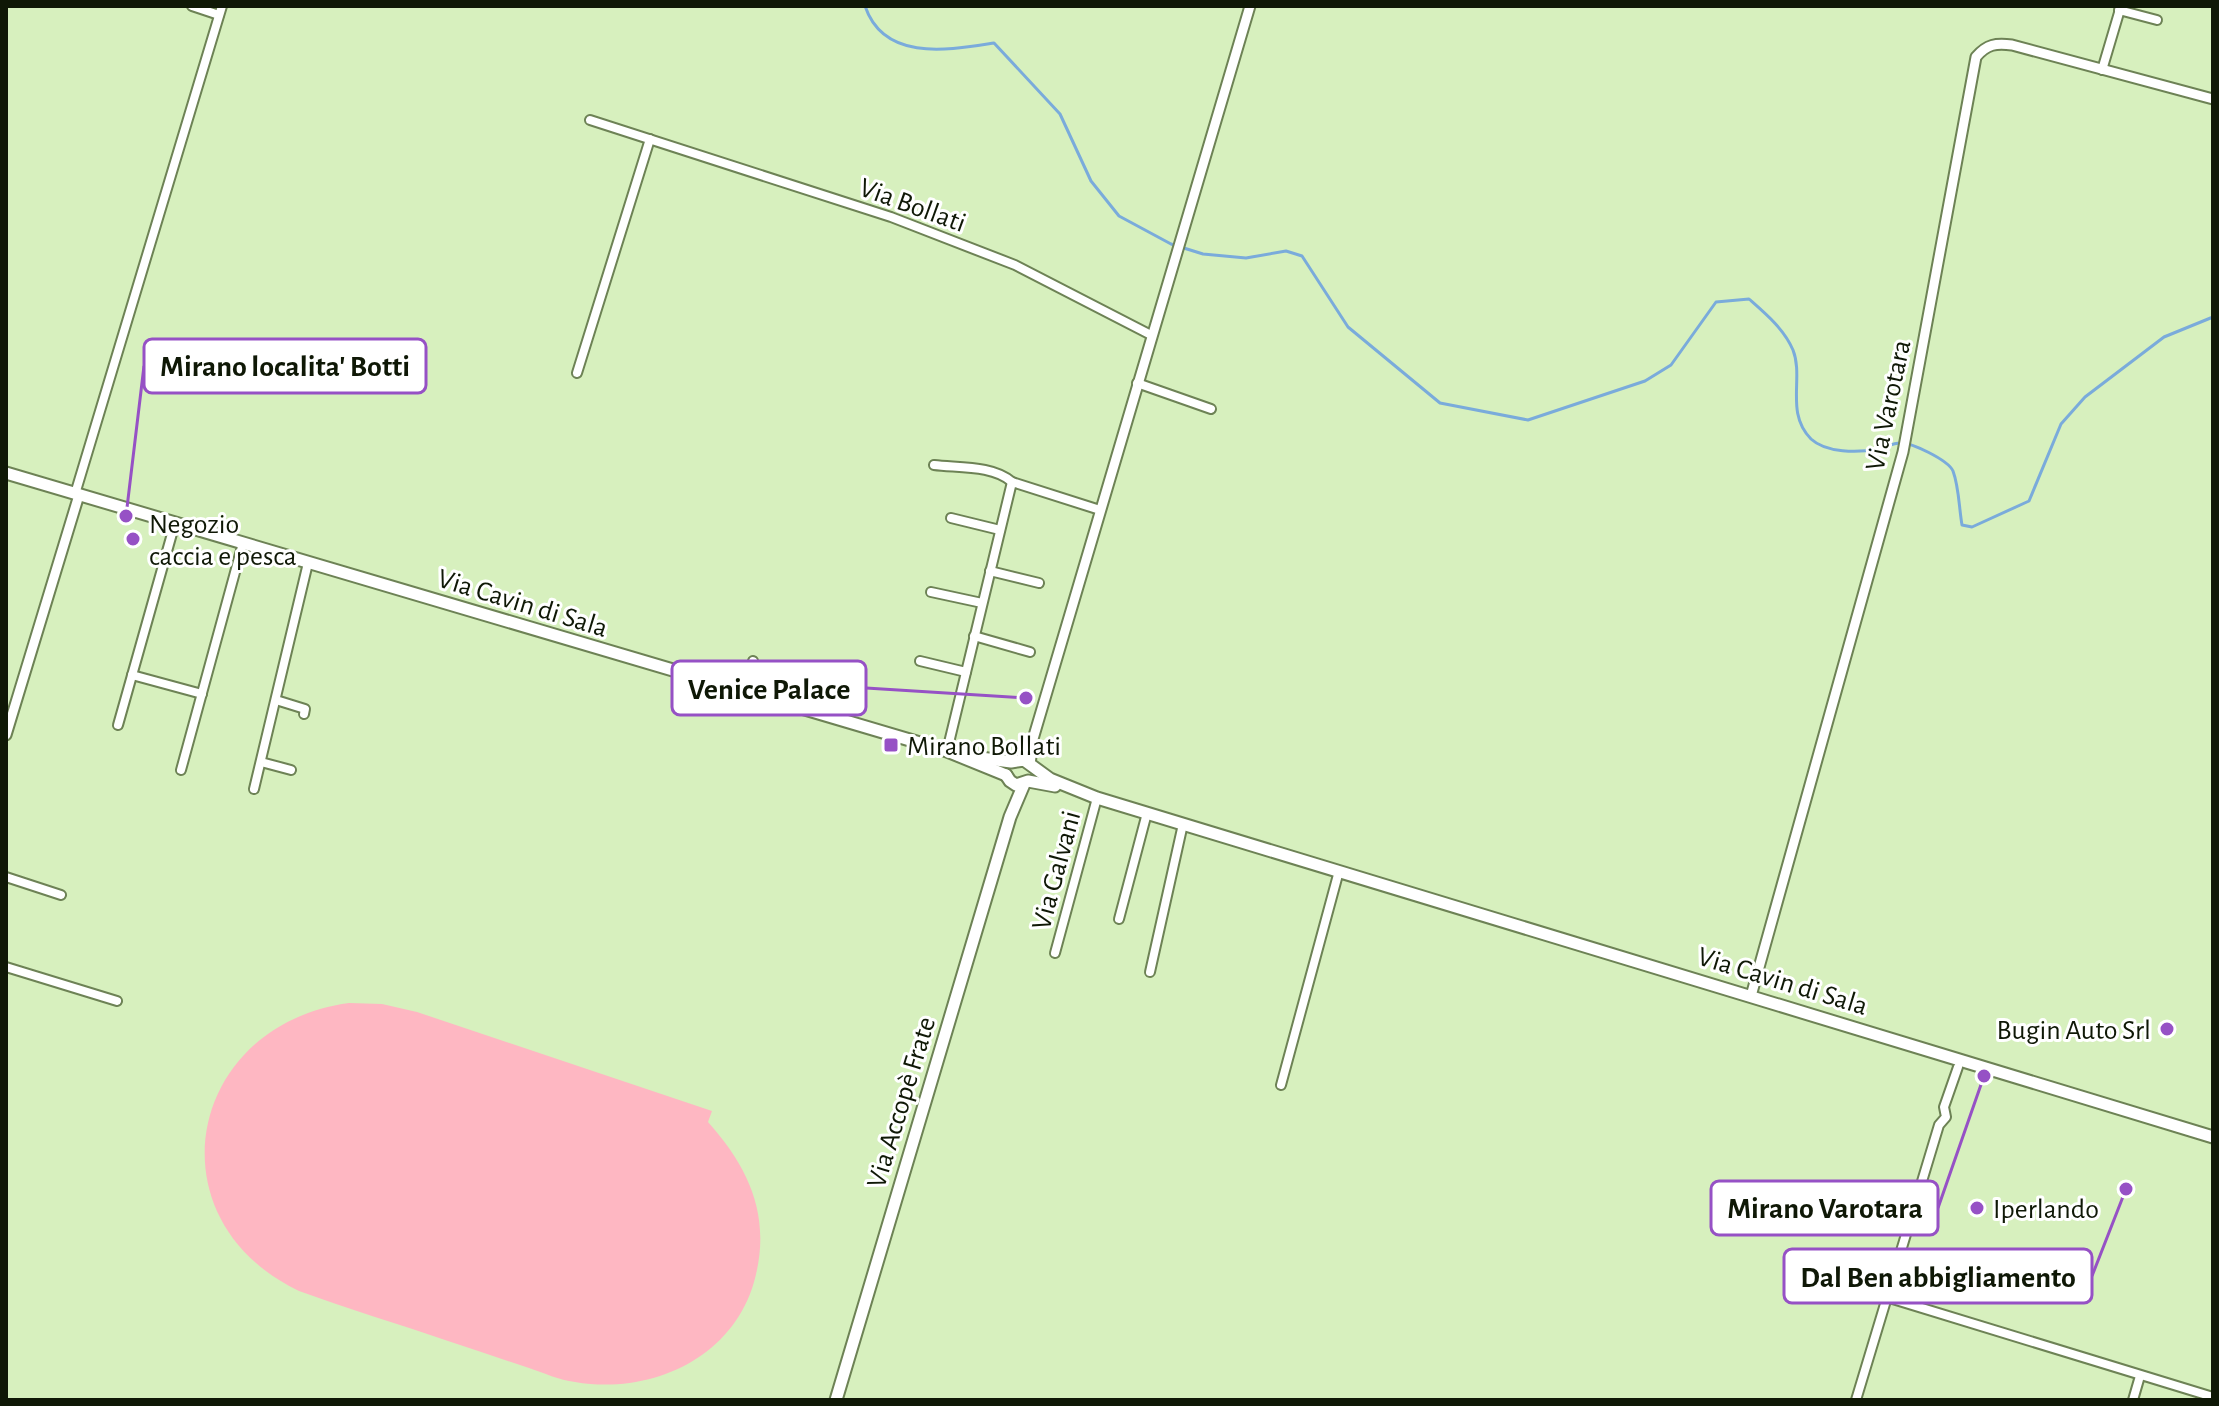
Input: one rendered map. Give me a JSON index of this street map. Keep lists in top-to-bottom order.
{
  "streets": {
    "main road": ["Via Cavin di Sala", "Via Accopè Frate"],
    "street": ["Via Bollati", "Via Varotara", "Via Galvani"]
  },
  "crossings": [
    ["Via Varotara", "Via Cavin di Sala"],
    ["Via Cavin di Sala", "Via Galvani"],
    ["Via Cavin di Sala", "Via Accopè Frate"]
  ],
  "places": {
    "other": [
      "Mirano localita' Botti",
      "Negozio caccia e pesca",
      "Venice Palace",
      "Bugin Auto Srl",
      "Mirano Varotara",
      "Dal Ben abbigliamento",
      "Iperlando"
    ],
    "transit": ["Mirano Bollati"]
  }
}
